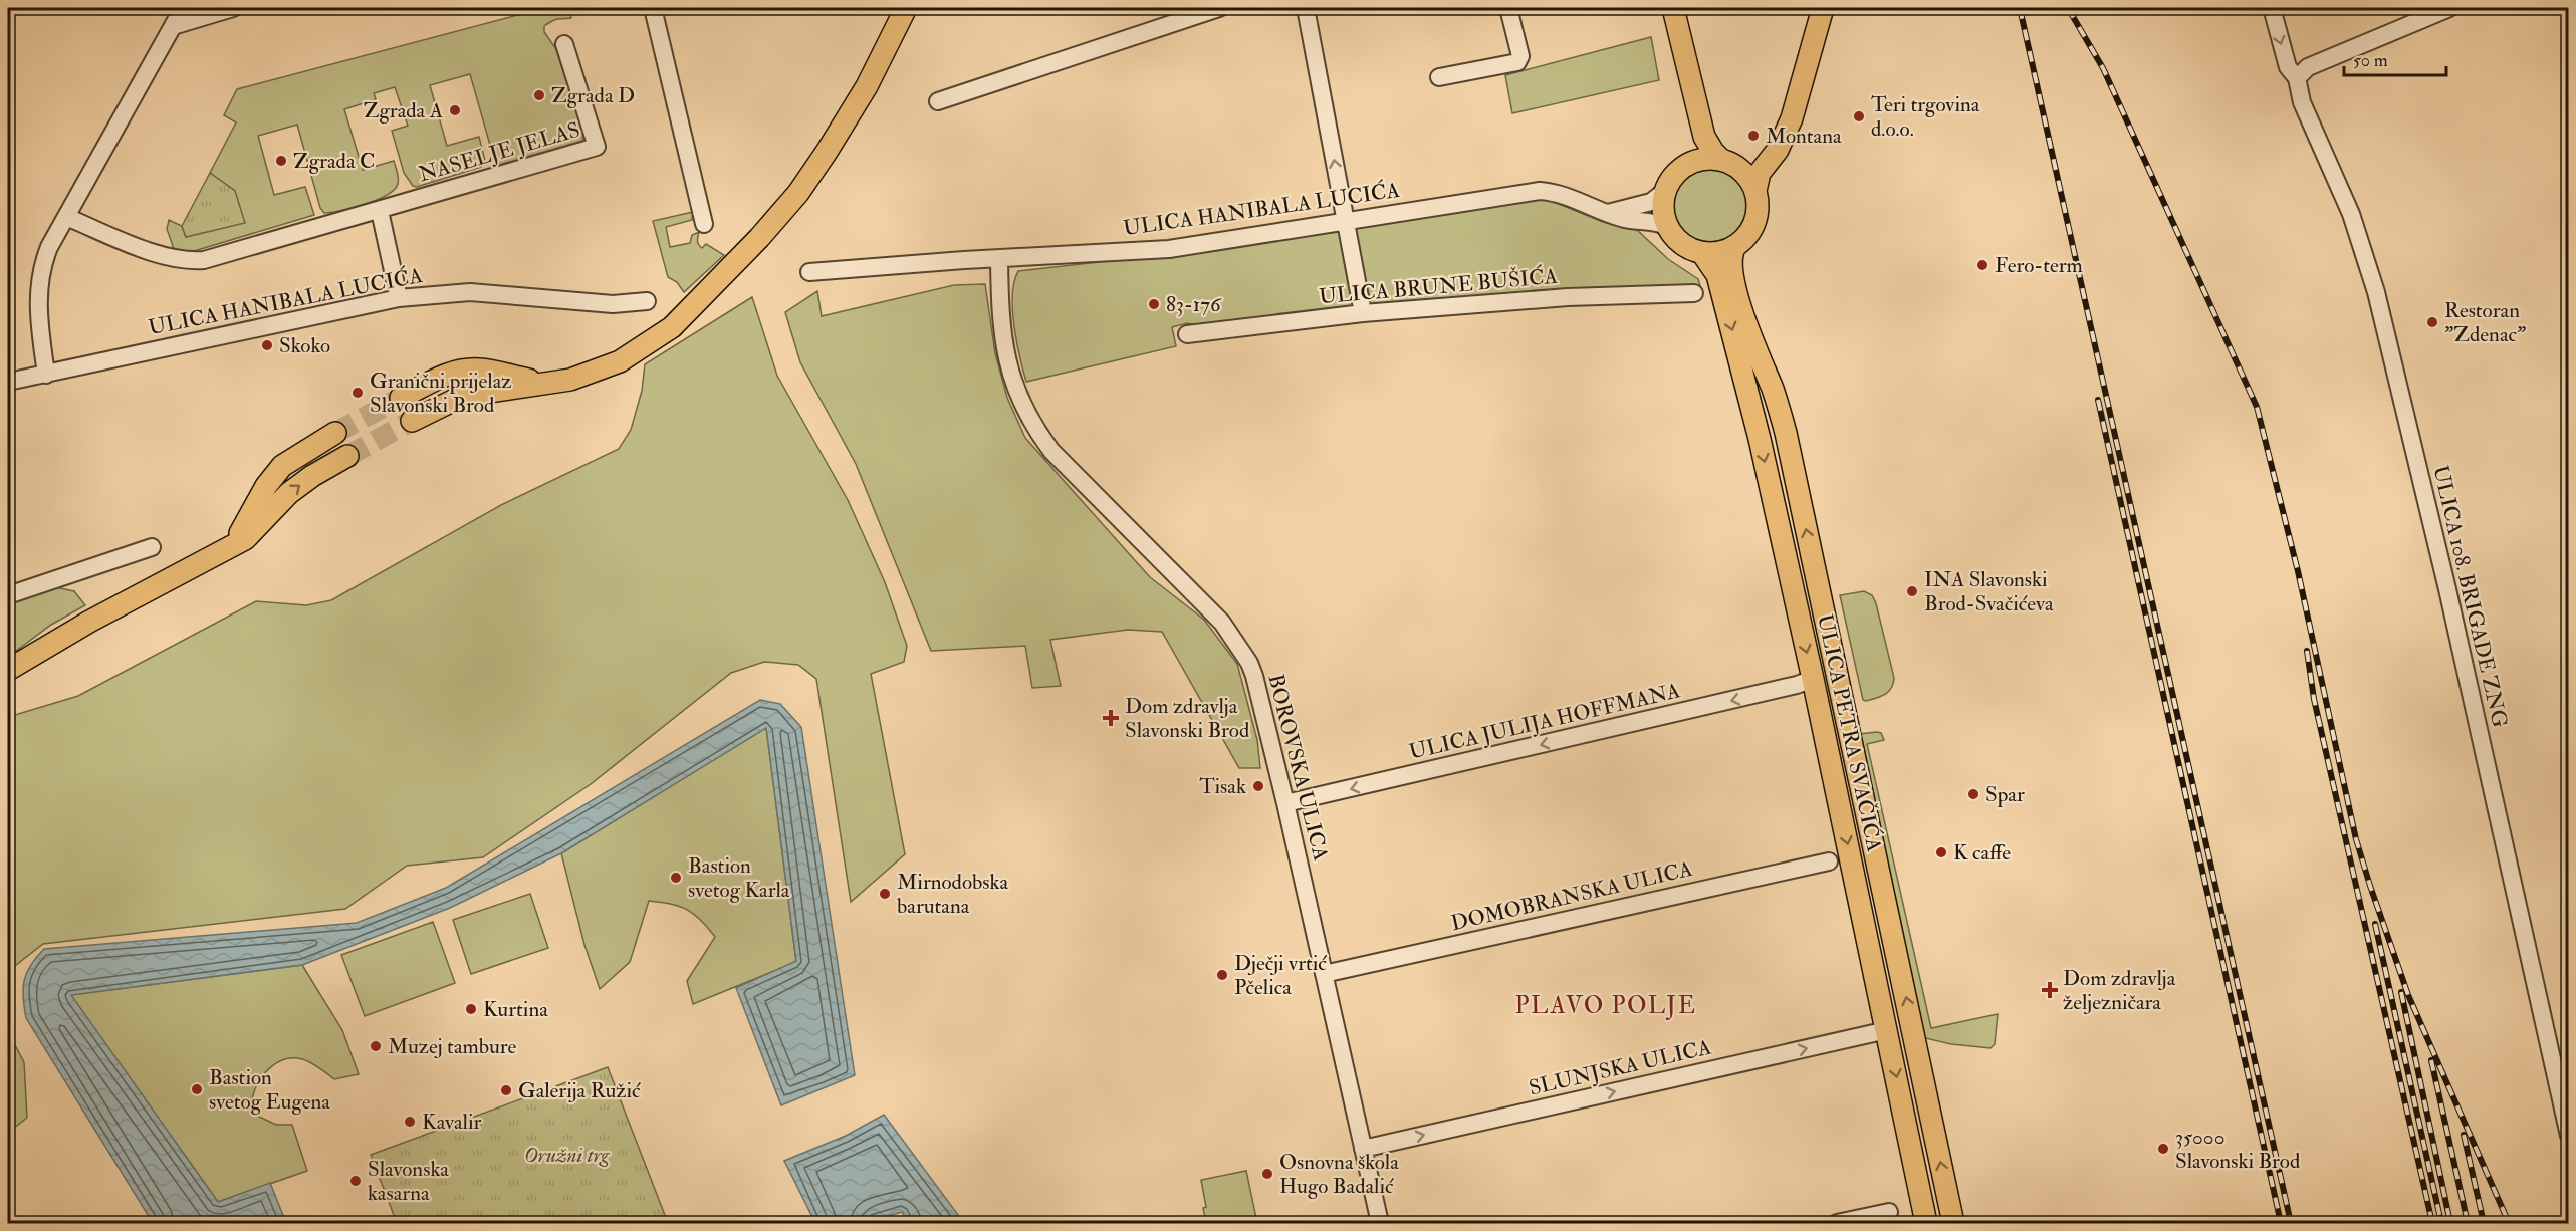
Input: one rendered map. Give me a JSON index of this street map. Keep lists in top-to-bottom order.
{
  "streets": {
    "main road": ["ULICA PETRA SVAČIĆA"],
    "street": [
      "NASELJE JELAS",
      "ULICA HANIBALA LUCIĆA",
      "ULICA BRUNE BUŠIĆA",
      "ULICA 108. BRIGADE ZNG",
      "ULICA JULIJA HOFFMANA",
      "BOROVSKA ULICA",
      "DOMOBRANSKA ULICA",
      "SLUNJSKA ULICA"
    ]
  },
  "crossings": [
    ["ULICA HANIBALA LUCIĆA", "ULICA PETRA SVAČIĆA"],
    ["ULICA HANIBALA LUCIĆA", "BOROVSKA ULICA"],
    ["ULICA JULIJA HOFFMANA", "ULICA PETRA SVAČIĆA"],
    ["ULICA JULIJA HOFFMANA", "BOROVSKA ULICA"],
    ["ULICA PETRA SVAČIĆA", "SLUNJSKA ULICA"],
    ["BOROVSKA ULICA", "DOMOBRANSKA ULICA"],
    ["BOROVSKA ULICA", "SLUNJSKA ULICA"]
  ],
  "one_way": ["ULICA JULIJA HOFFMANA", "SLUNJSKA ULICA"],
  "districts": ["PLAVO POLJE"],
  "parks": ["Oružni trg"],
  "places": {
    "other": [
      "Zgrada D",
      "Zgrada A",
      "Teri trgovina d.o.o.",
      "Montana",
      "Zgrada C",
      "Fero-term",
      "83-176",
      "Restoran \"Zdenac\"",
      "Skoko",
      "Granični prijelaz Slavonski Brod",
      "INA Slavonski Brod-Svačićeva",
      "Tisak",
      "Spar",
      "K caffe",
      "Bastion svetog Karla",
      "Mirnodobska barutana",
      "Dječji vrtić Pčelica",
      "Kurtina",
      "Muzej tambure",
      "Bastion svetog Eugena",
      "Galerija Ružić",
      "Kavalir",
      "35000 Slavonski Brod",
      "Osnovna škola Hugo Badalić",
      "Slavonska kasarna"
    ],
    "health": ["Dom zdravlja Slavonski Brod", "Dom zdravlja željezničara"]
  },
  "scale_bar": "50 m"
}
